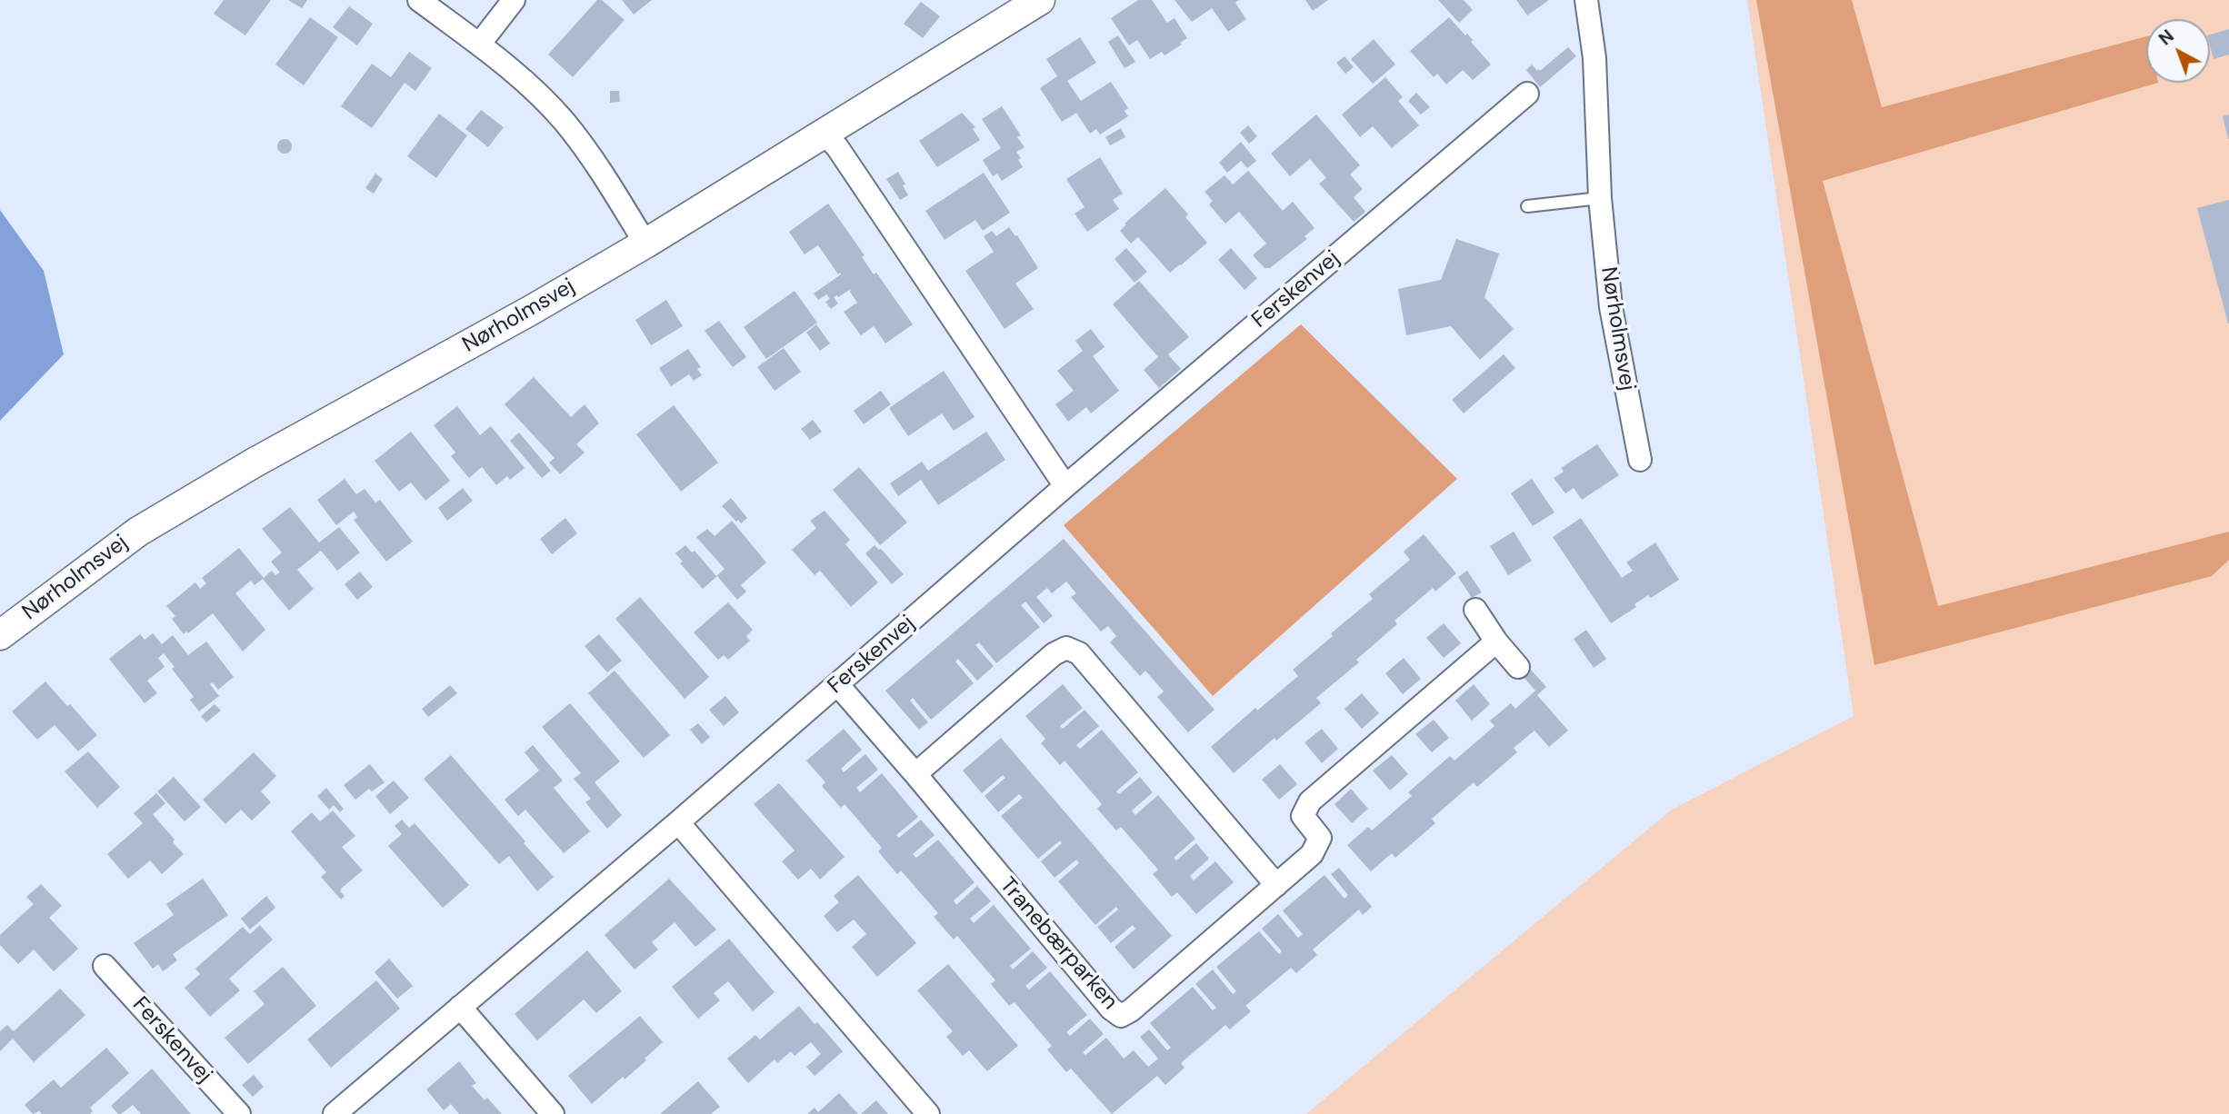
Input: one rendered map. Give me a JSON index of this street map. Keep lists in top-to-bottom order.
{
  "streets": {
    "street": ["Ferskenvej", "Nørholmsvej", "Tranebærparken"]
  },
  "crossings": [
    ["Ferskenvej", "Tranebærparken"]
  ],
  "north": "top left"
}
